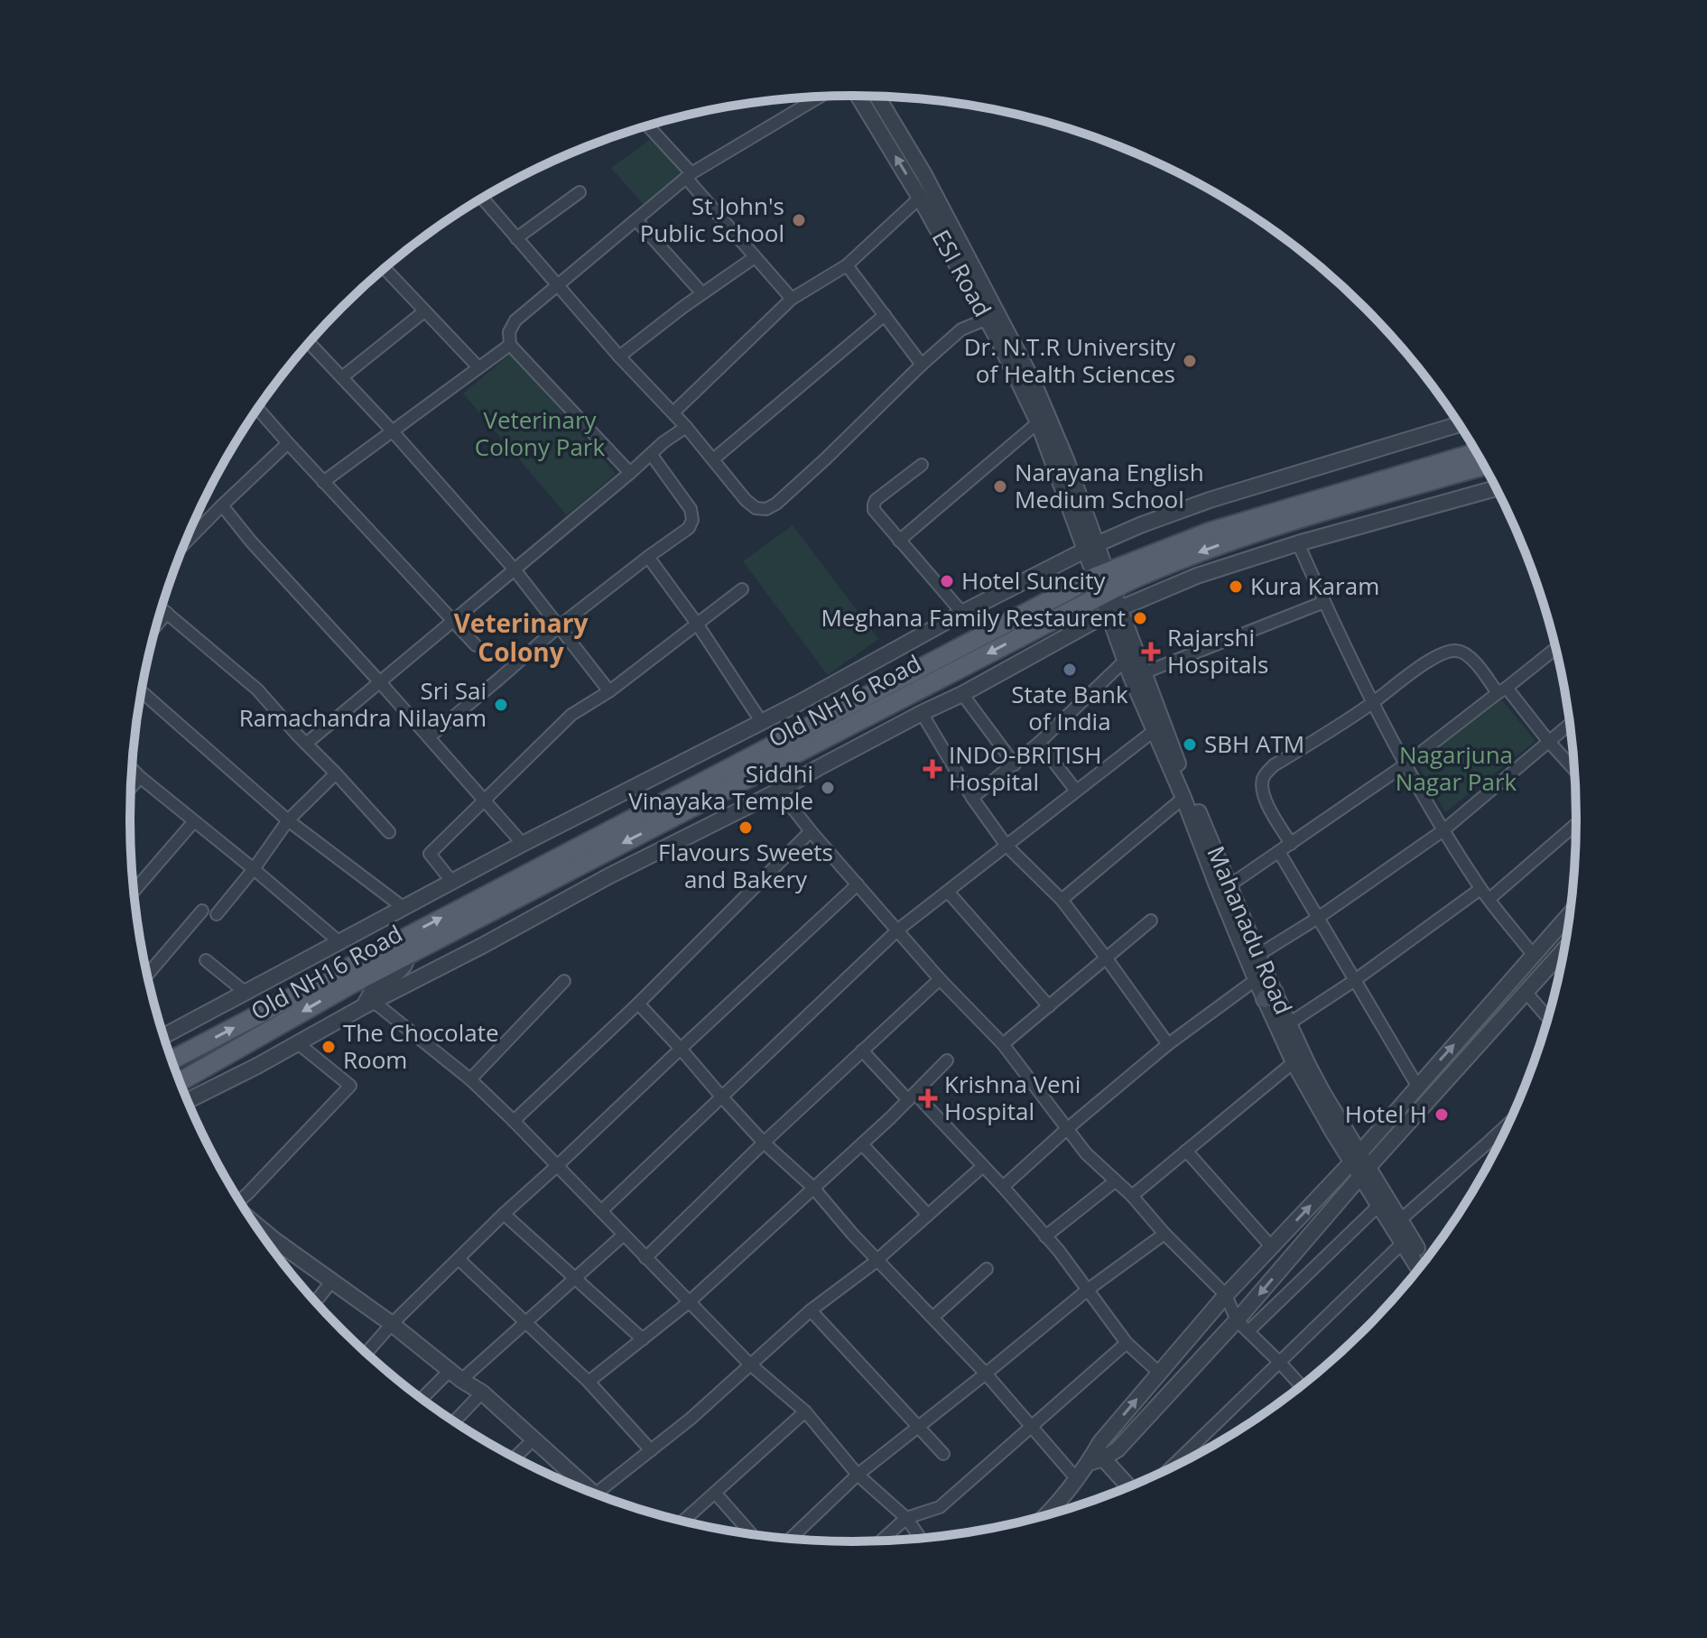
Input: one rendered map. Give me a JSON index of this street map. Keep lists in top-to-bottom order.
{
  "streets": {
    "main road": ["Old NH16 Road"],
    "street": ["ESI Road", "Mahanadu Road"]
  },
  "crossings": [
    ["ESI Road", "Old NH16 Road"],
    ["ESI Road", "Mahanadu Road"],
    ["Old NH16 Road", "Mahanadu Road"]
  ],
  "districts": ["Veterinary Colony"],
  "parks": ["Veterinary Colony Park", "Nagarjuna Nagar Park"],
  "places": {
    "other": [
      "St John's Public School",
      "Dr. N.T.R University of Health Sciences",
      "Narayana English Medium School",
      "Hotel Suncity",
      "Kura Karam",
      "Meghana Family Restaurent",
      "State Bank of India",
      "Sri Sai Ramachandra Nilayam",
      "SBH ATM",
      "Siddhi Vinayaka Temple",
      "Flavours Sweets and Bakery",
      "The Chocolate Room",
      "Hotel H"
    ],
    "health": ["Rajarshi Hospitals", "INDO-BRITISH Hospital", "Krishna Veni Hospital"]
  }
}
